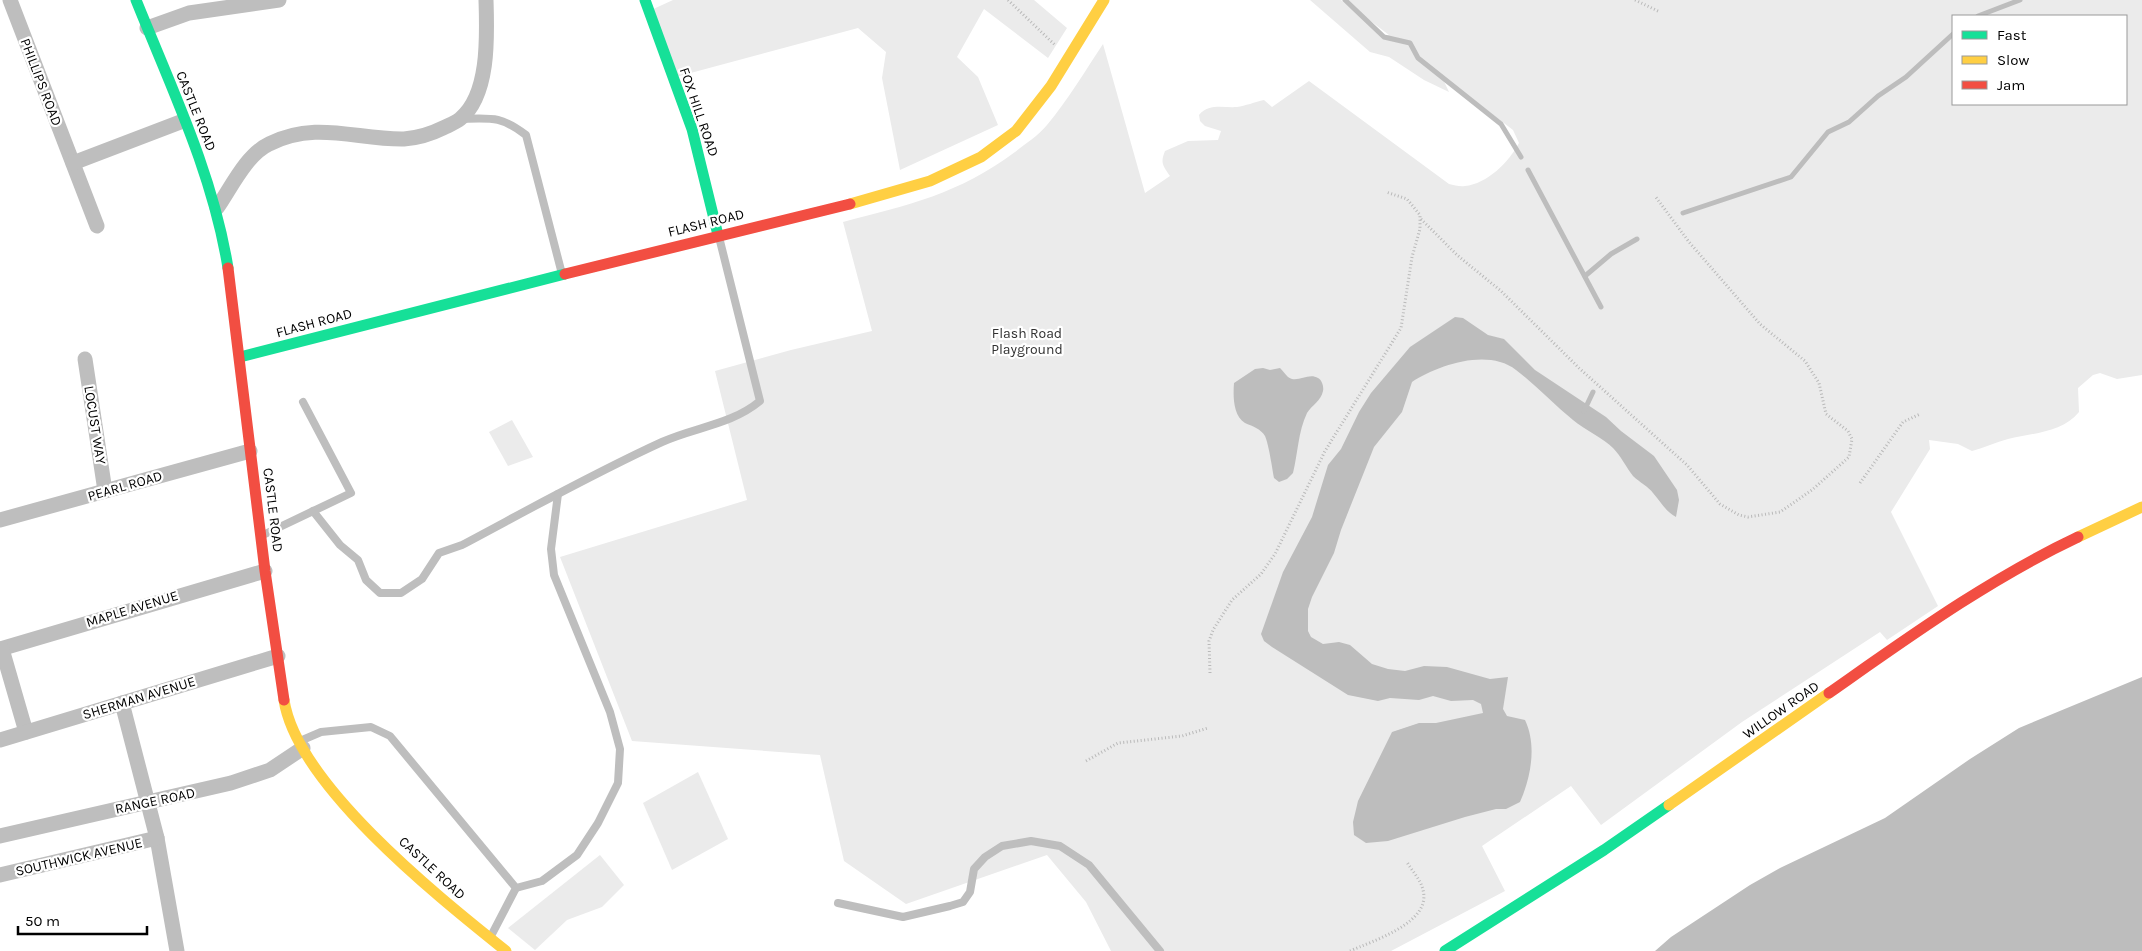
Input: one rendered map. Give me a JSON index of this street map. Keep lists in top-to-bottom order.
{
  "streets": {
    "street": [
      "PHILLIPS ROAD",
      "CASTLE ROAD",
      "FOX HILL ROAD",
      "FLASH ROAD",
      "LOCUST WAY",
      "PEARL ROAD",
      "MAPLE AVENUE",
      "SHERMAN AVENUE",
      "WILLOW ROAD",
      "RANGE ROAD",
      "SOUTHWICK AVENUE"
    ]
  },
  "crossings": [
    ["CASTLE ROAD", "FLASH ROAD"],
    ["CASTLE ROAD", "PEARL ROAD"],
    ["CASTLE ROAD", "MAPLE AVENUE"],
    ["CASTLE ROAD", "SHERMAN AVENUE"],
    ["CASTLE ROAD", "RANGE ROAD"],
    ["FOX HILL ROAD", "FLASH ROAD"],
    ["LOCUST WAY", "PEARL ROAD"]
  ],
  "parks": ["Flash Road Playground"],
  "legend": ["Fast", "Slow", "Jam"],
  "scale_bar": "50 m"
}
